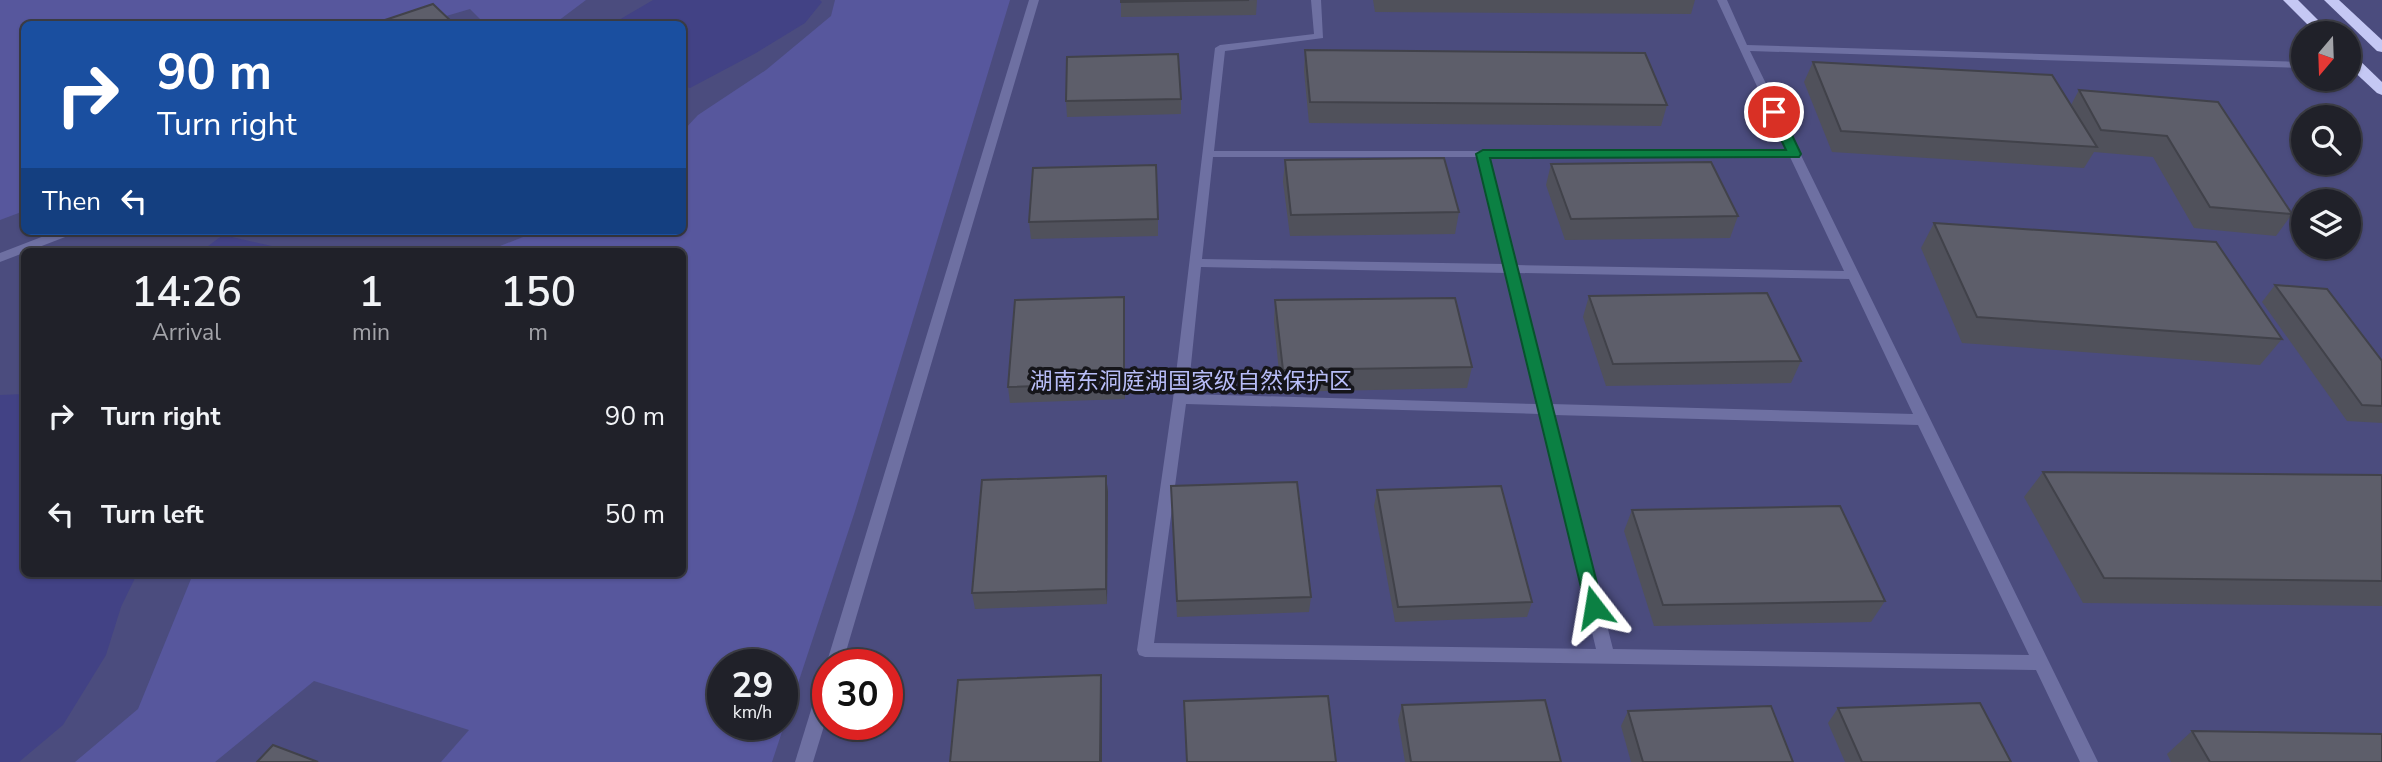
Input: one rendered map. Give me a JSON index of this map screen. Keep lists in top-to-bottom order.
{
  "parks": ["湖南东洞庭湖国家级自然保护区"],
  "north": "bottom",
  "page": {
    "turn": ["90 m", "Turn right"],
    "then": "Then",
    "eta": [
      "14:26",
      "Arrival",
      "1",
      "min",
      "150",
      "m"
    ],
    "list": [
      {
        "name": "Turn right",
        "value": "90 m"
      },
      {
        "name": "Turn left",
        "value": "50 m"
      }
    ],
    "speed": "29 km/h",
    "limit": "30"
  }
}
